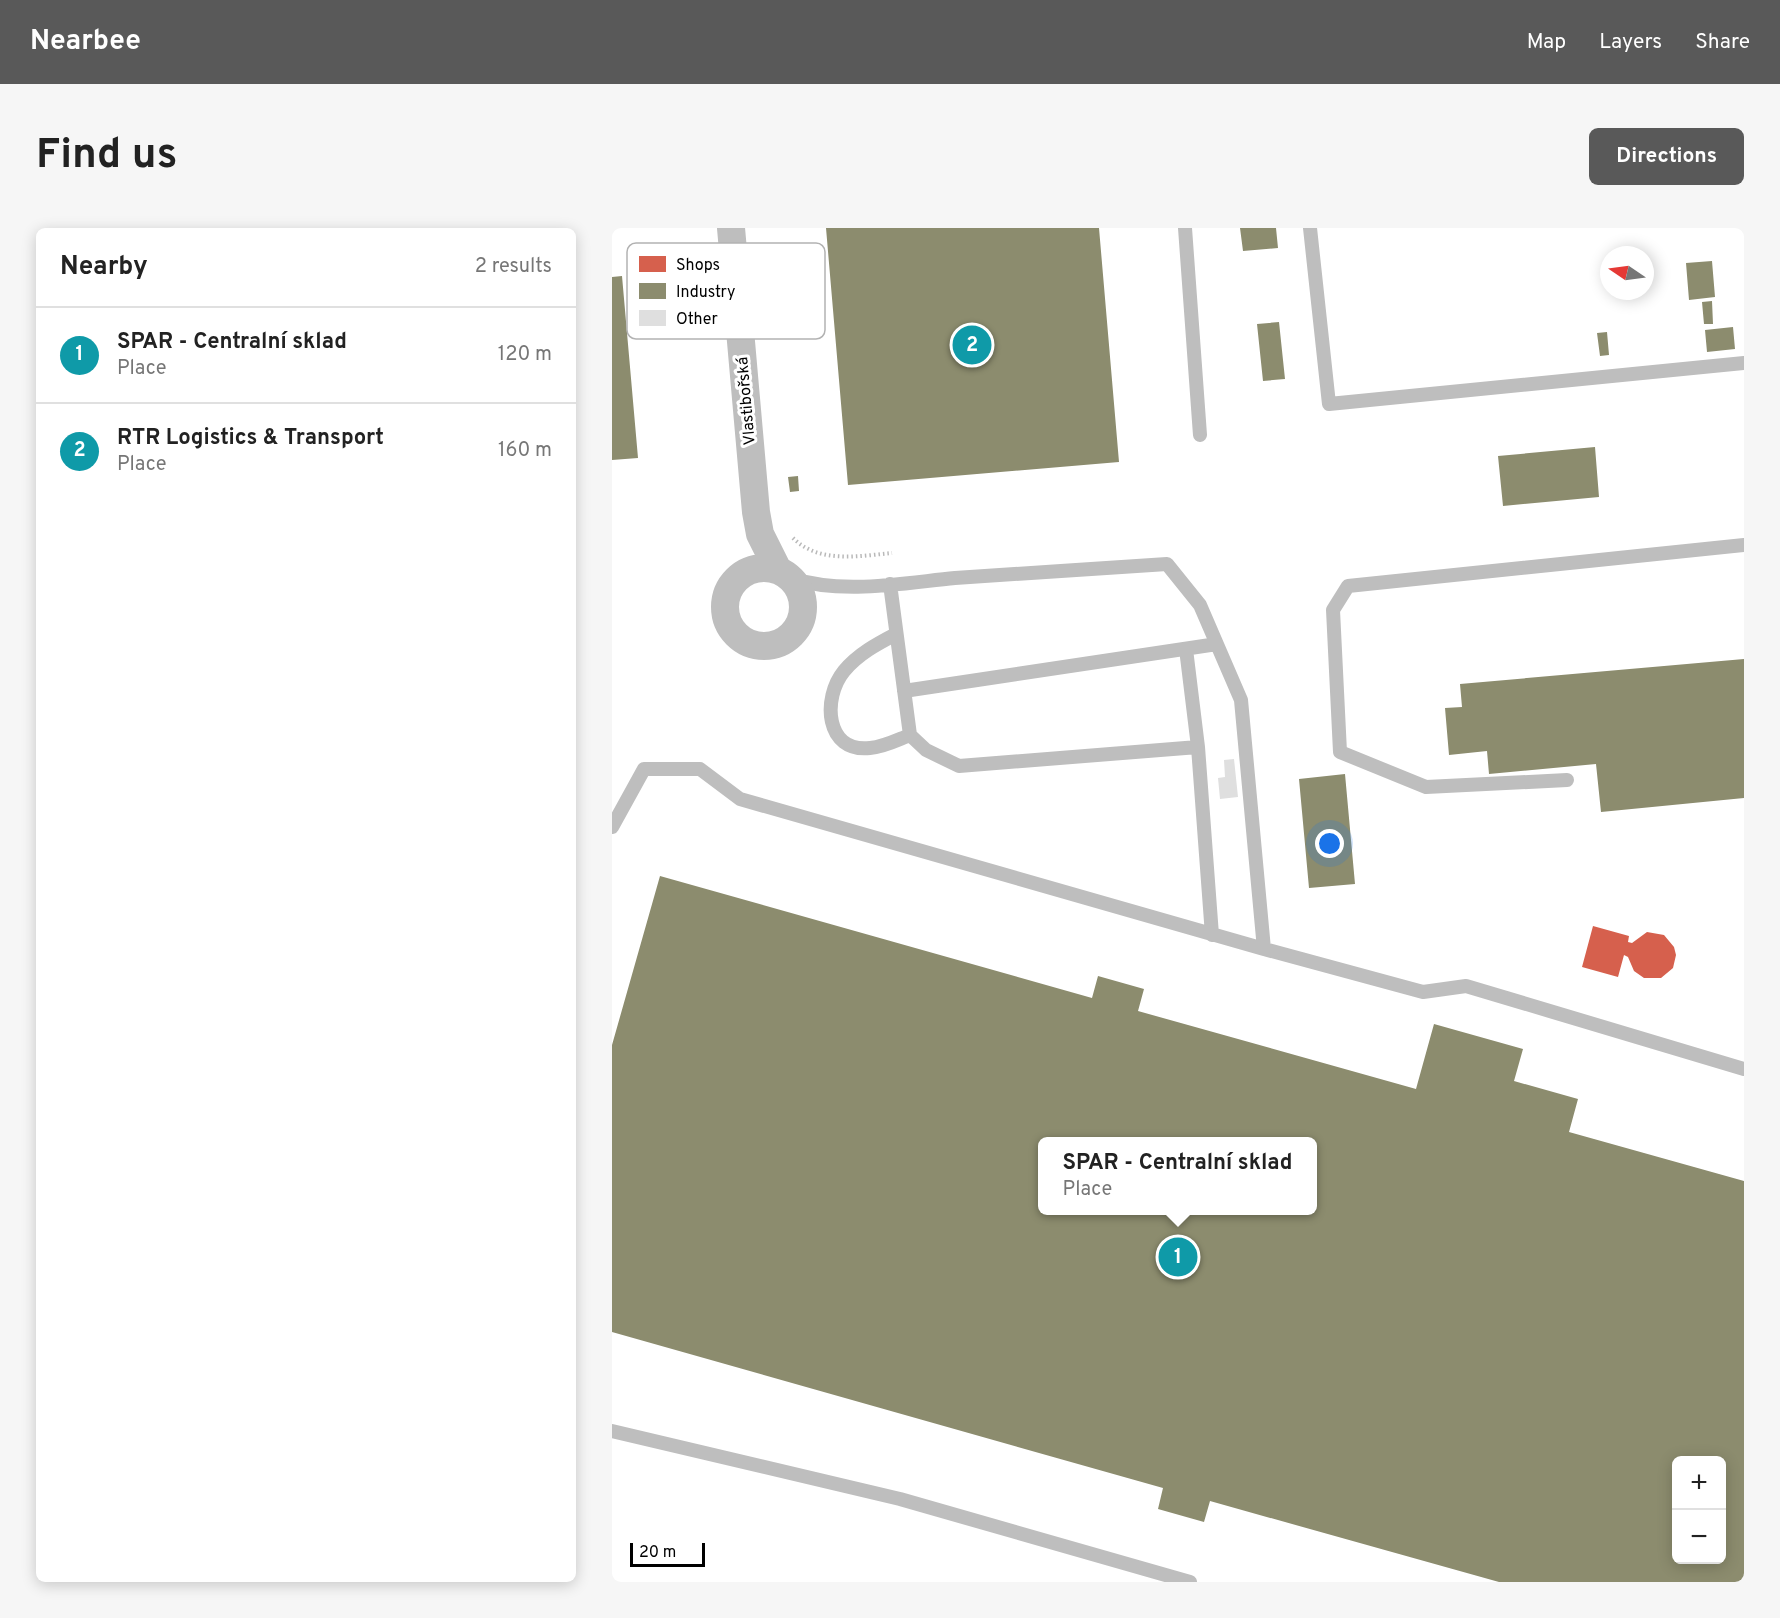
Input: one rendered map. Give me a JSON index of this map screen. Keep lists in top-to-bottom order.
{
  "streets": {
    "street": ["Vlastibořská"]
  },
  "legend": ["Shops", "Industry", "Other"],
  "scale_bar": "20 m",
  "north": "left",
  "page": {
    "header": "Nearbee",
    "nav": ["Map", "Layers", "Share"],
    "buttons": "Directions",
    "title": "Find us",
    "heading": ["Nearby", "2 results"],
    "list": [
      {
        "mark": "1",
        "name": "SPAR - Centralní sklad",
        "note": "Place",
        "value": "120 m"
      },
      {
        "mark": "2",
        "name": "RTR Logistics & Transport",
        "note": "Place",
        "value": "160 m"
      }
    ],
    "pins": ["2", "1"],
    "popup": ["SPAR - Centralní sklad", "Place"],
    "map_buttons": ["+", "−"],
    "scale": "20 m"
  }
}
